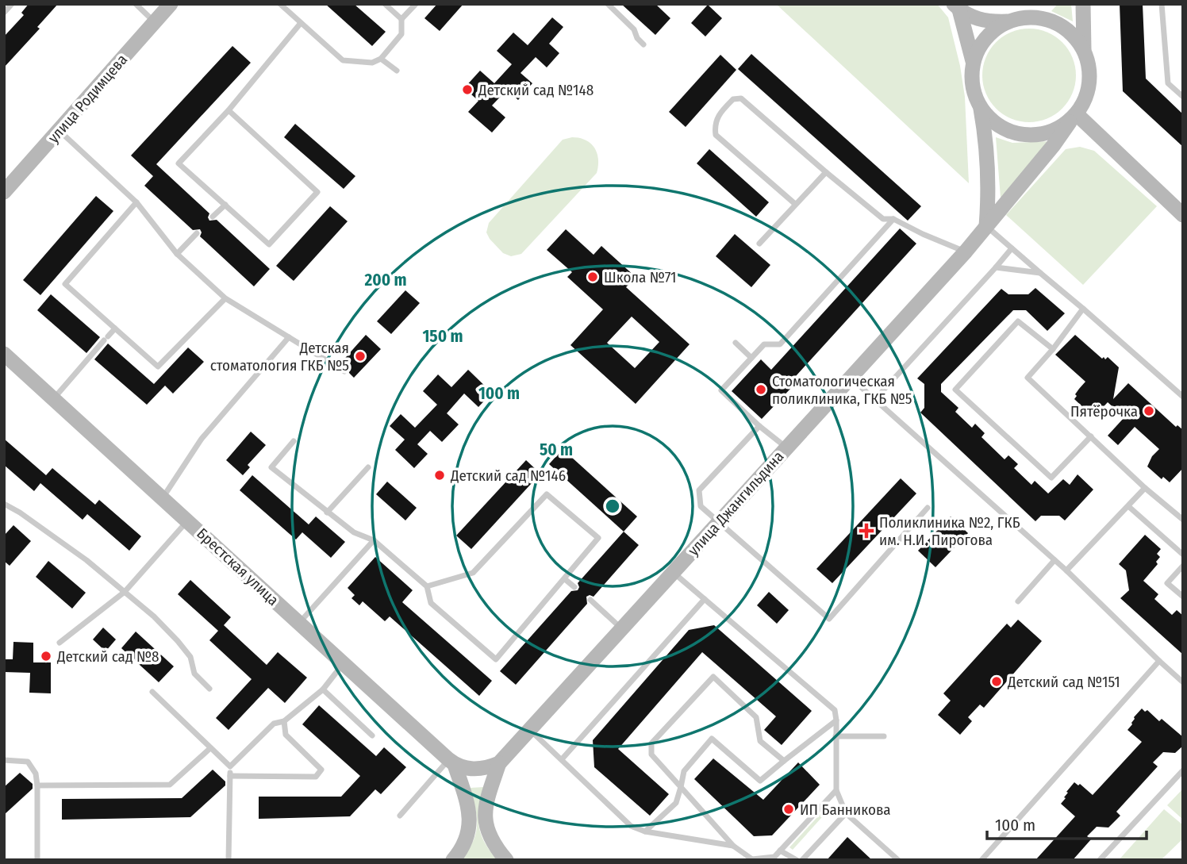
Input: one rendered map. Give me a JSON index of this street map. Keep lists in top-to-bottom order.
{
  "streets": {
    "main road": ["улица Родимцева", "улица Джангильдина", "Брестская улица"]
  },
  "places": {
    "other": [
      "Детский сад №148",
      "Школа №71",
      "Детская стоматология ГКБ №5",
      "Стоматологическая поликлиника, ГКБ №5",
      "Пятёрочка",
      "Детский сад №146",
      "Детский сад №8",
      "Детский сад №151",
      "ИП Банникова"
    ],
    "health": ["Поликлиника №2, ГКБ им. Н.И. Пирогова"]
  },
  "scale_bar": "100 m",
  "rings": [
    "200 m",
    "150 m",
    "100 m",
    "50 m"
  ]
}
